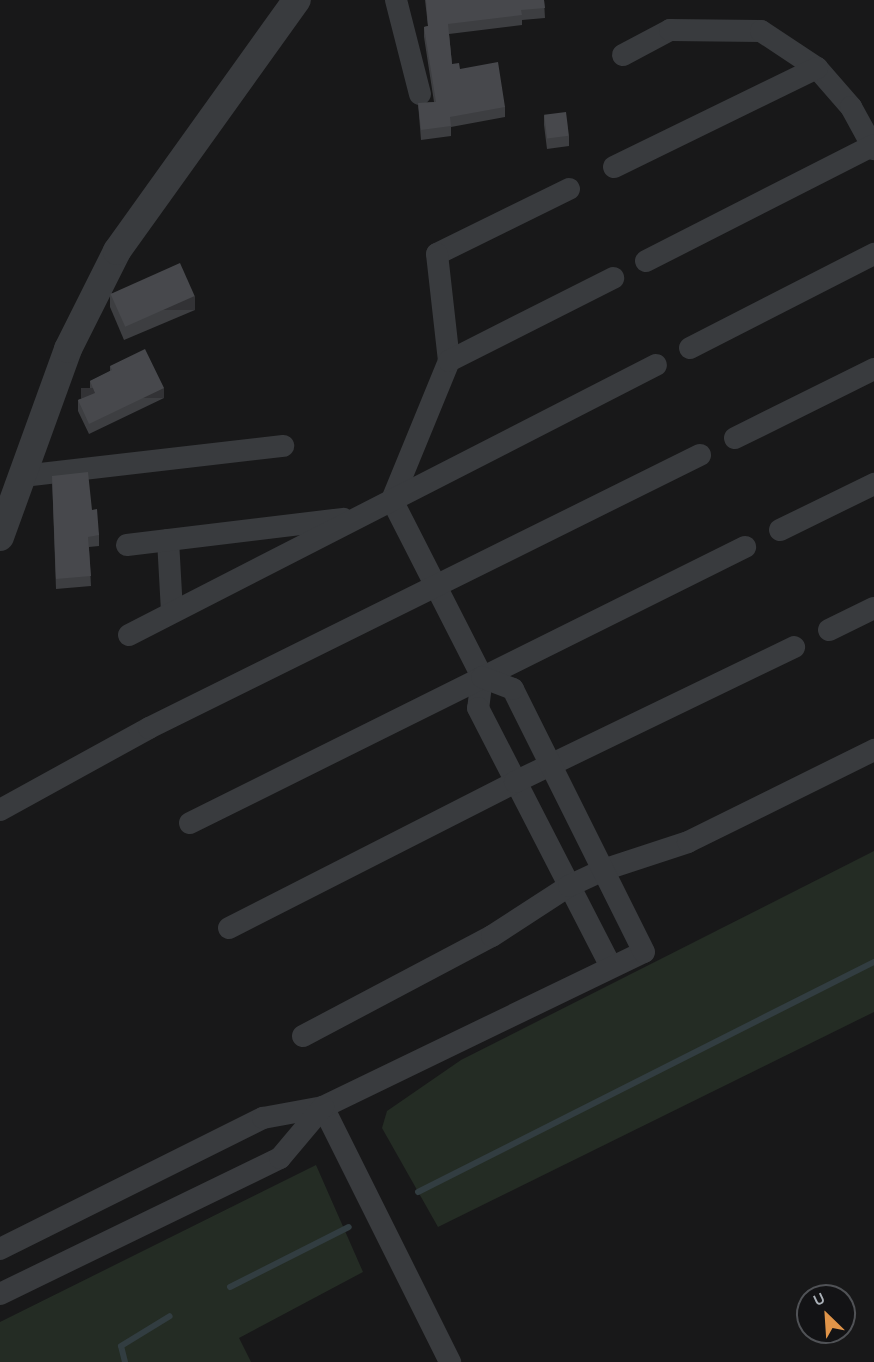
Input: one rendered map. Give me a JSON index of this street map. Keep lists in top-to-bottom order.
{
  "north": "top left"
}
